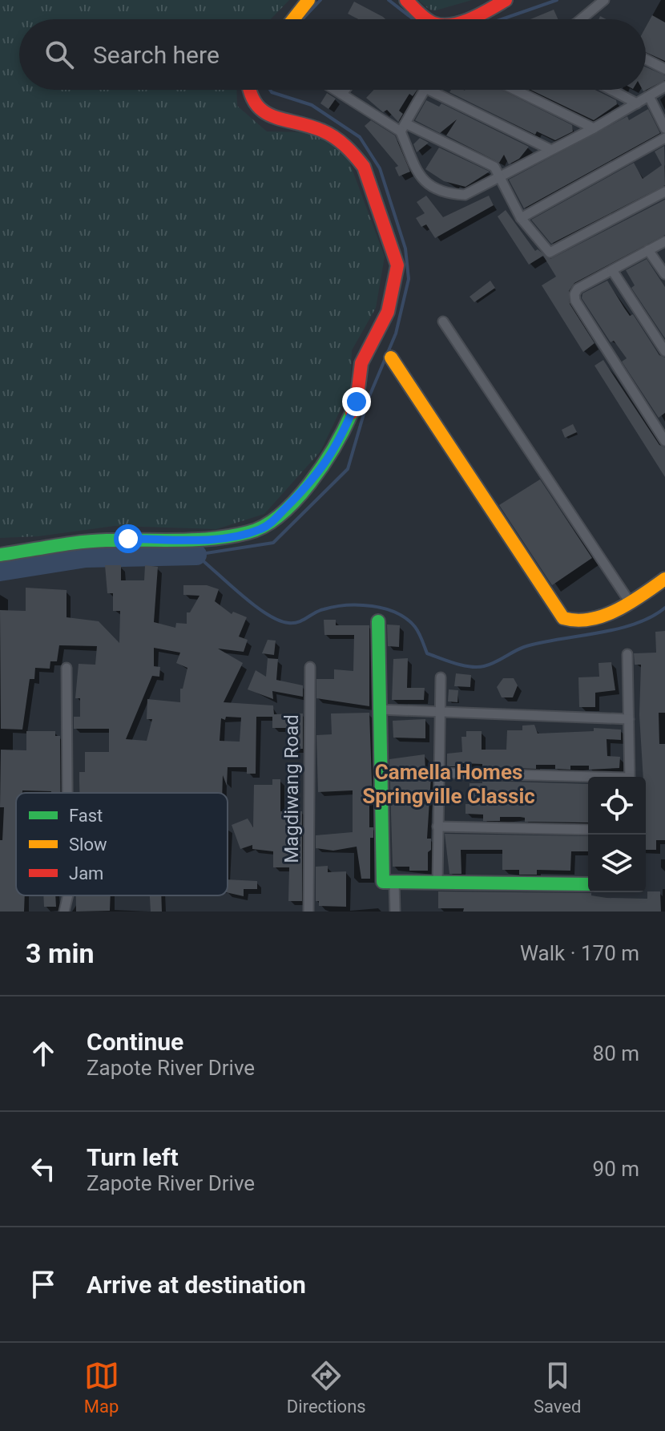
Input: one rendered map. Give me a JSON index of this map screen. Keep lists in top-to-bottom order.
{
  "streets": {
    "street": ["Magdiwang Road"]
  },
  "districts": ["Camella Homes Springville Classic"],
  "legend": ["Fast", "Slow", "Jam"],
  "page": {
    "search": "Search here",
    "heading": ["3 min", "Walk · 170 m"],
    "list": [
      ["Continue", "Zapote River Drive", "80 m"],
      ["Turn left", "Zapote River Drive", "90 m"],
      "Arrive at destination"
    ],
    "nav": ["Map", "Directions", "Saved"]
  }
}
